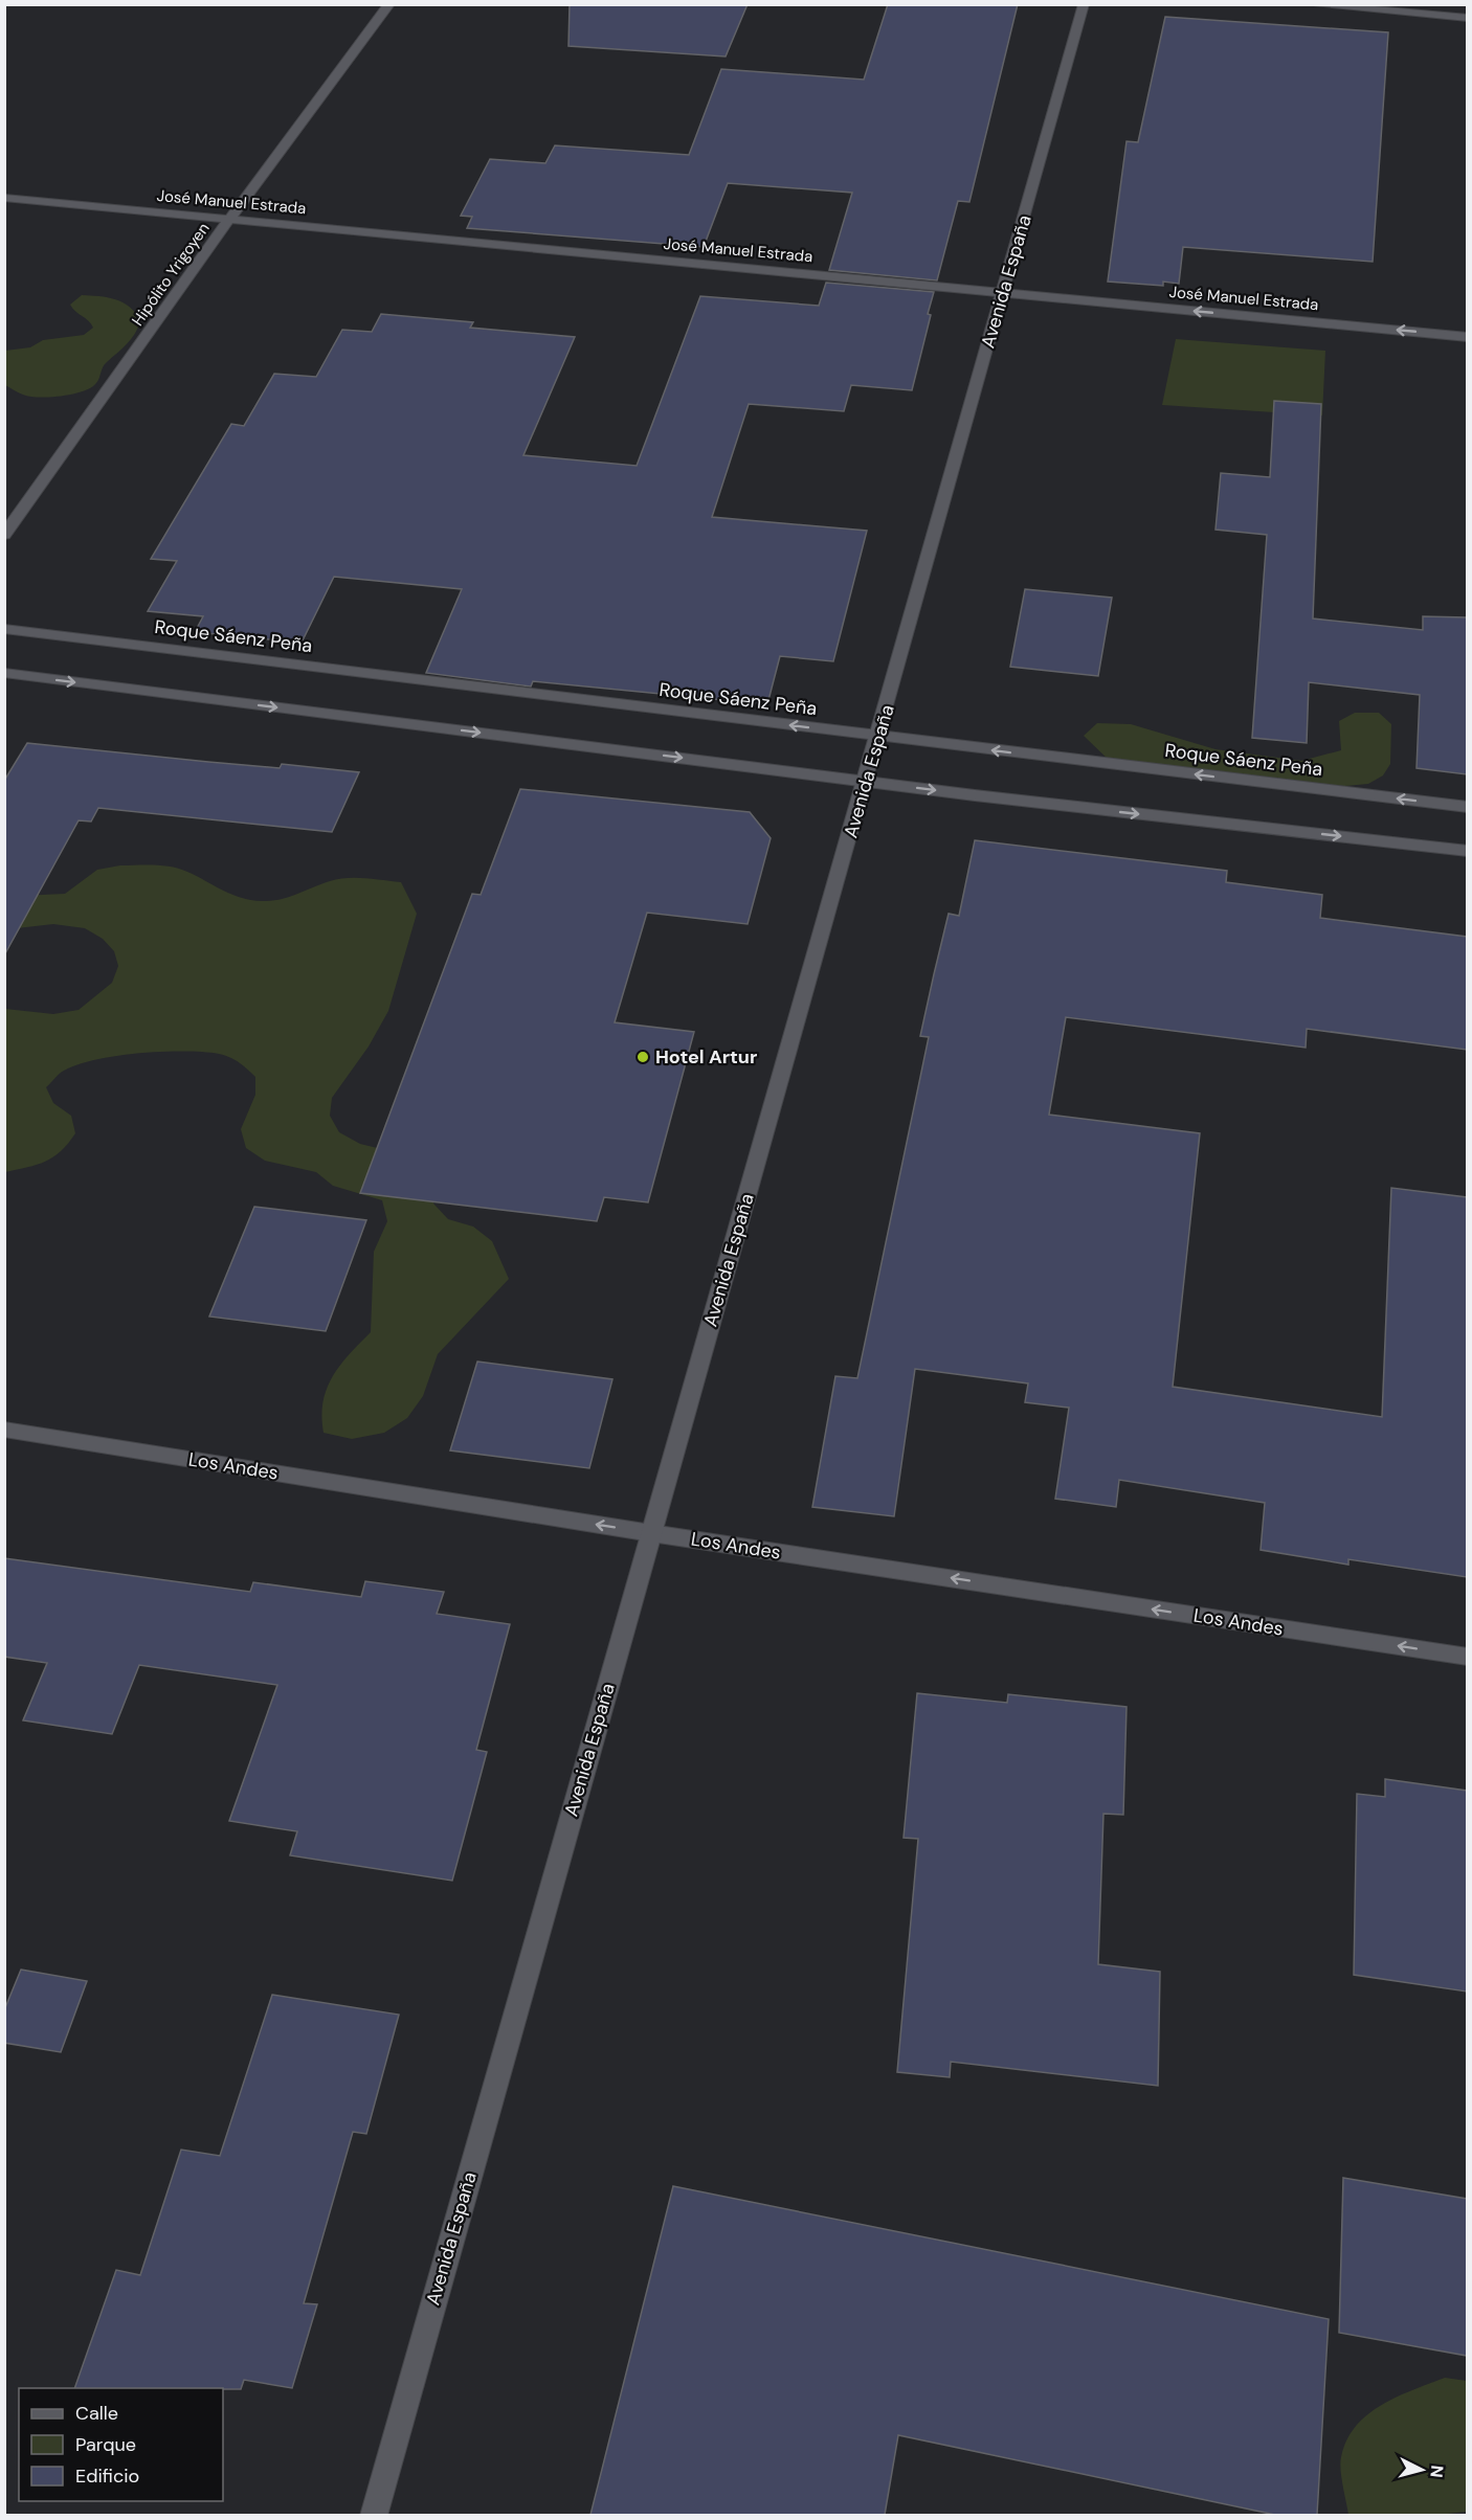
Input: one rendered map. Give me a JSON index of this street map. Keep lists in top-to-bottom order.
{
  "streets": {
    "street": [
      "José Manuel Estrada",
      "Hipólito Yrigoyen",
      "Avenida España",
      "Roque Sáenz Peña",
      "Los Andes"
    ]
  },
  "crossings": [
    ["José Manuel Estrada", "Hipólito Yrigoyen"],
    ["José Manuel Estrada", "Avenida España"],
    ["Avenida España", "Roque Sáenz Peña"],
    ["Avenida España", "Los Andes"]
  ],
  "one_way": ["Los Andes"],
  "places": ["Hotel Artur"],
  "legend": ["Calle", "Parque", "Edificio"],
  "north": "right"
}
